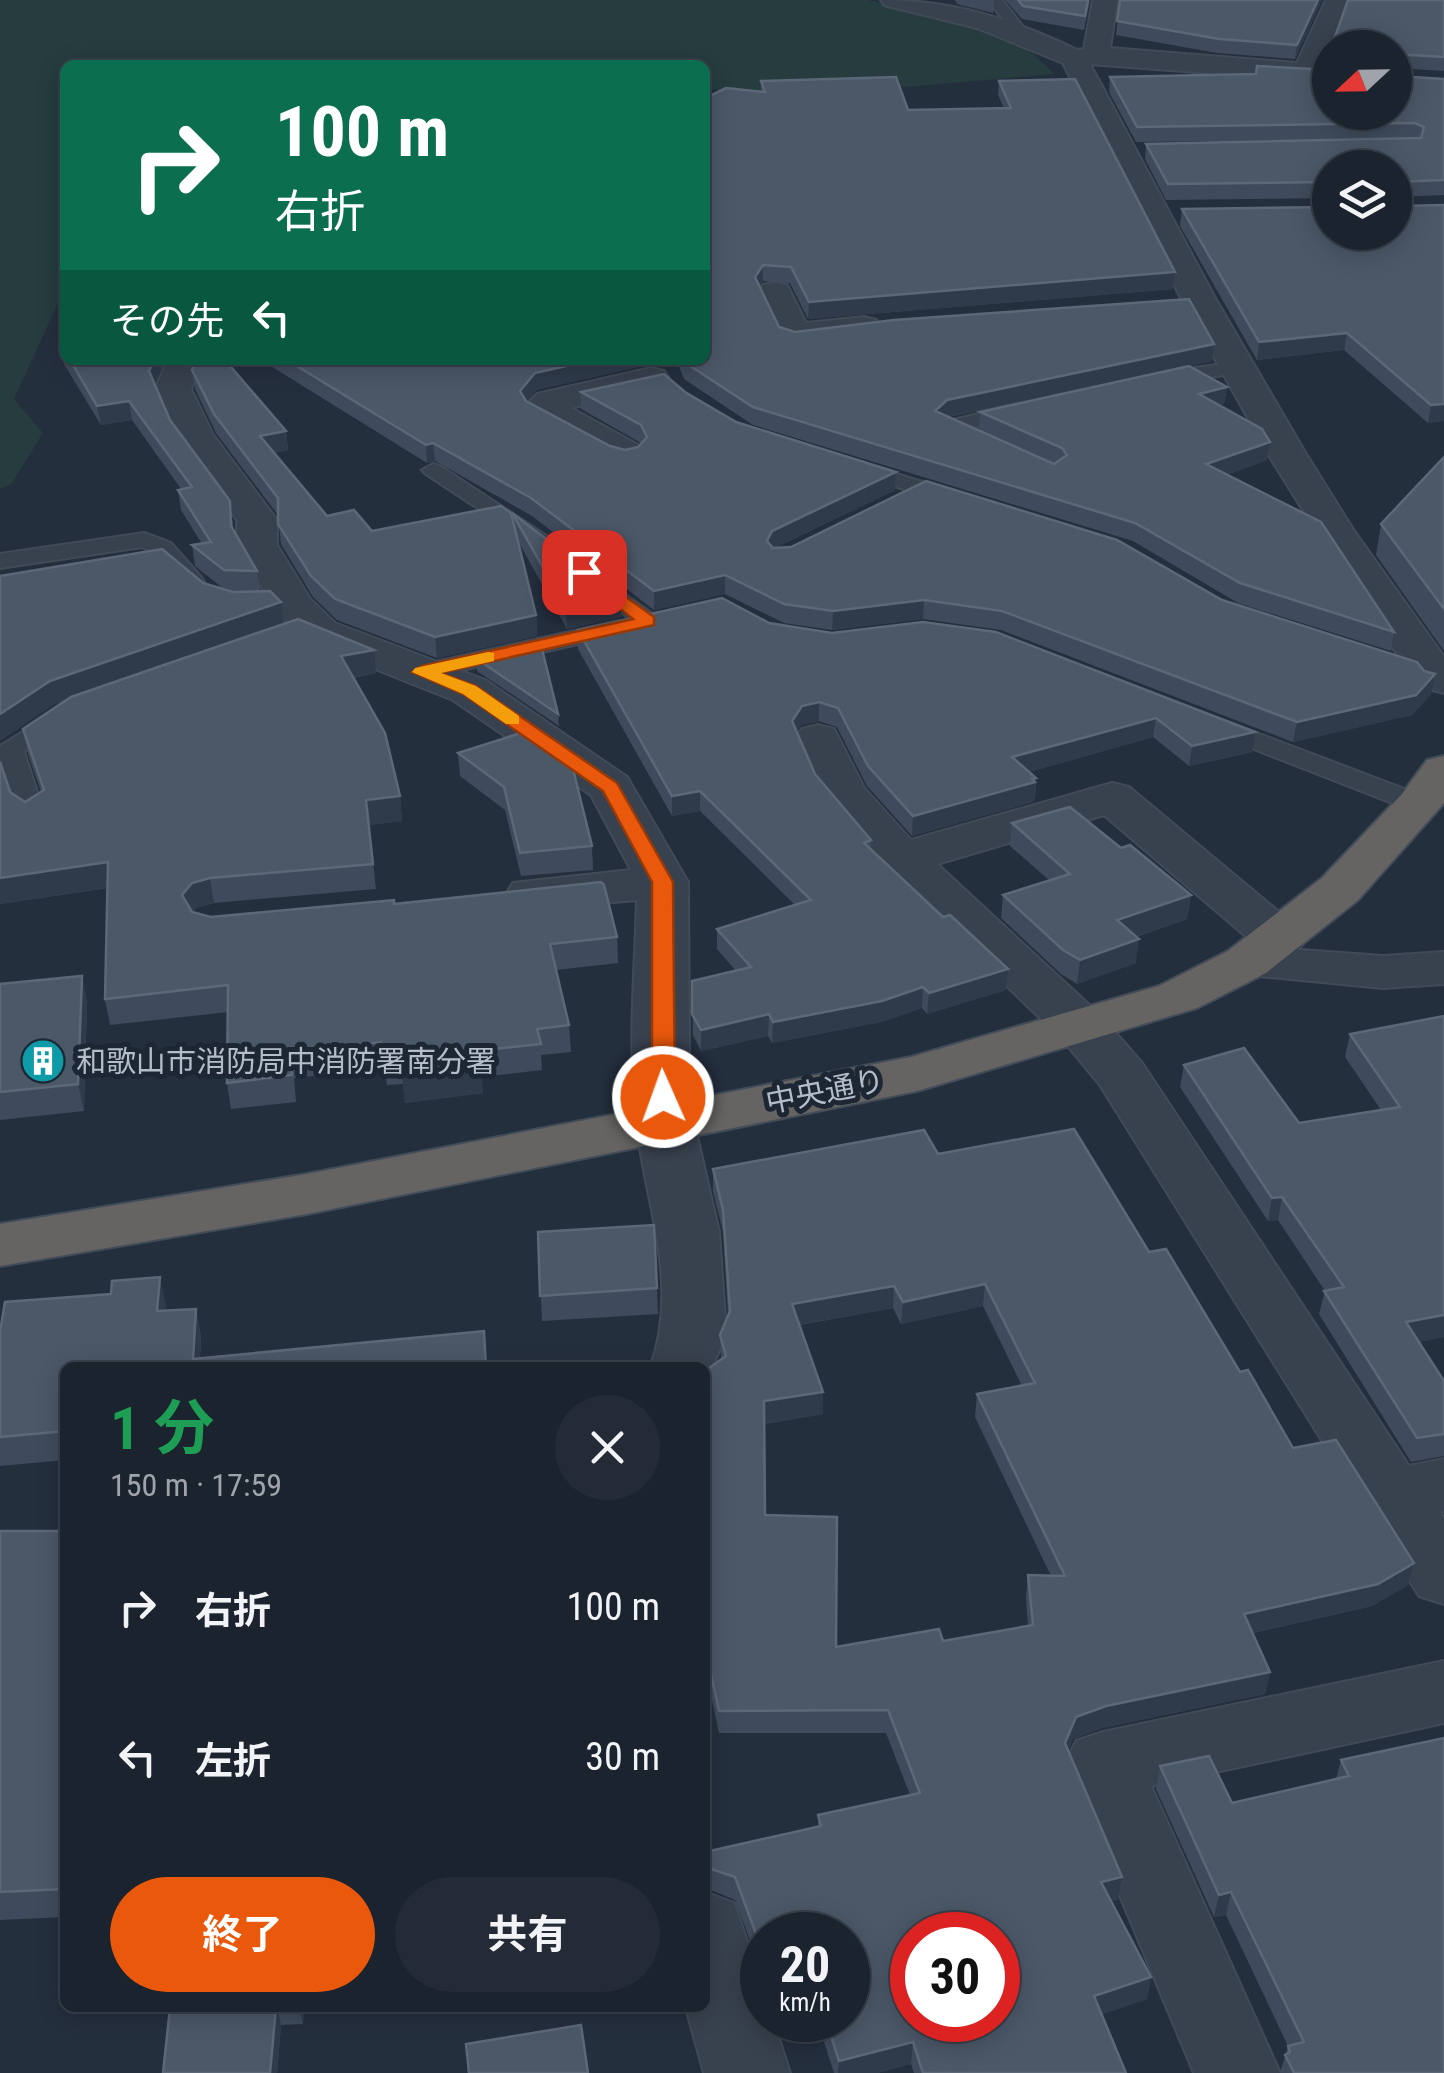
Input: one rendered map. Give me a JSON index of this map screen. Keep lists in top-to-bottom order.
{
  "streets": {
    "highway": ["中央通り"]
  },
  "places": {
    "building": ["和歌山市消防局中消防署南分署"]
  },
  "north": "left",
  "page": {
    "turn": ["100 m", "右折"],
    "then": "その先",
    "heading": ["1 分", "150 m · 17:59"],
    "list": [
      {
        "name": "右折",
        "value": "100 m"
      },
      {
        "name": "左折",
        "value": "30 m"
      }
    ],
    "buttons": ["終了", "共有"],
    "speed": "20 km/h",
    "limit": "30"
  }
}
